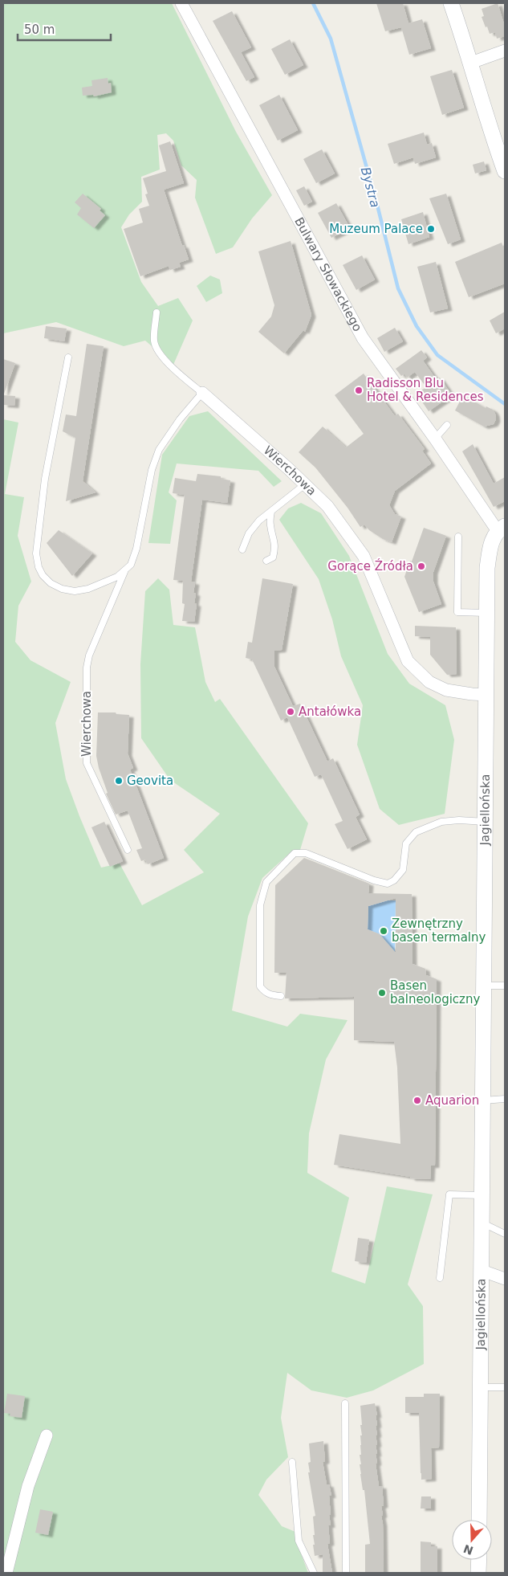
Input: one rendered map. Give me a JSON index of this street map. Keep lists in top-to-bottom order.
{
  "streets": {
    "street": ["Bulwary Słowackiego", "Wierchowa", "Jagiellońska"]
  },
  "crossings": [
    ["Bulwary Słowackiego", "Jagiellońska"],
    ["Wierchowa", "Jagiellońska"]
  ],
  "water": ["Bystra"],
  "places": [
    "Muzeum Palace",
    "Radisson Blu Hotel & Residences",
    "Gorące Źródła",
    "Antałówka",
    "Geovita",
    "Zewnętrzny basen termalny",
    "Basen balneologiczny",
    "Aquarion"
  ],
  "scale_bar": "50 m",
  "north": "bottom"
}
